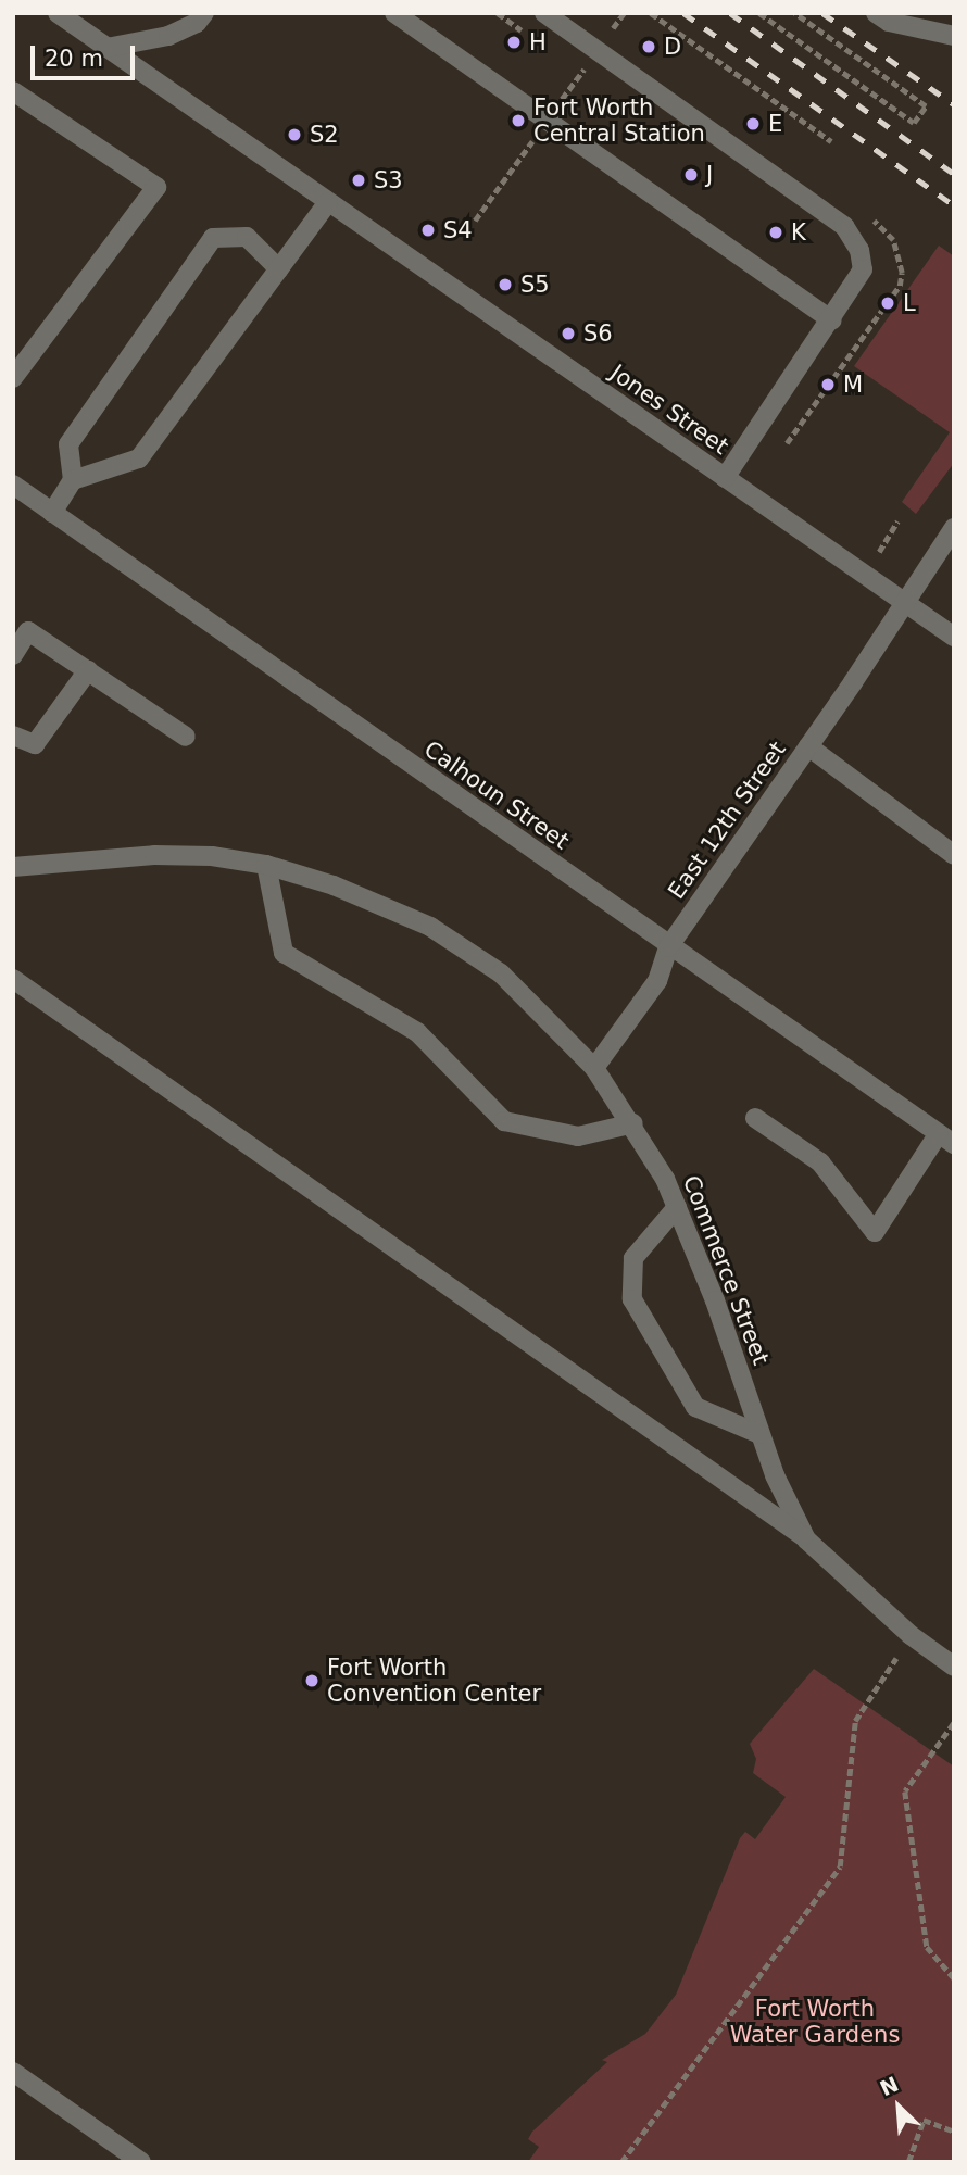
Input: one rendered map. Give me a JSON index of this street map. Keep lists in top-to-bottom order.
{
  "streets": {
    "street": [
      "Jones Street",
      "Calhoun Street",
      "East 12th Street",
      "Commerce Street"
    ]
  },
  "crossings": [
    ["Jones Street", "East 12th Street"],
    ["Calhoun Street", "East 12th Street"],
    ["East 12th Street", "Commerce Street"]
  ],
  "parks": ["Fort Worth Water Gardens"],
  "places": [
    "H",
    "D",
    "Fort Worth Central Station",
    "E",
    "S2",
    "J",
    "S3",
    "S4",
    "K",
    "S5",
    "L",
    "S6",
    "M",
    "Fort Worth Convention Center"
  ],
  "scale_bar": "20 m",
  "north": "top left"
}
